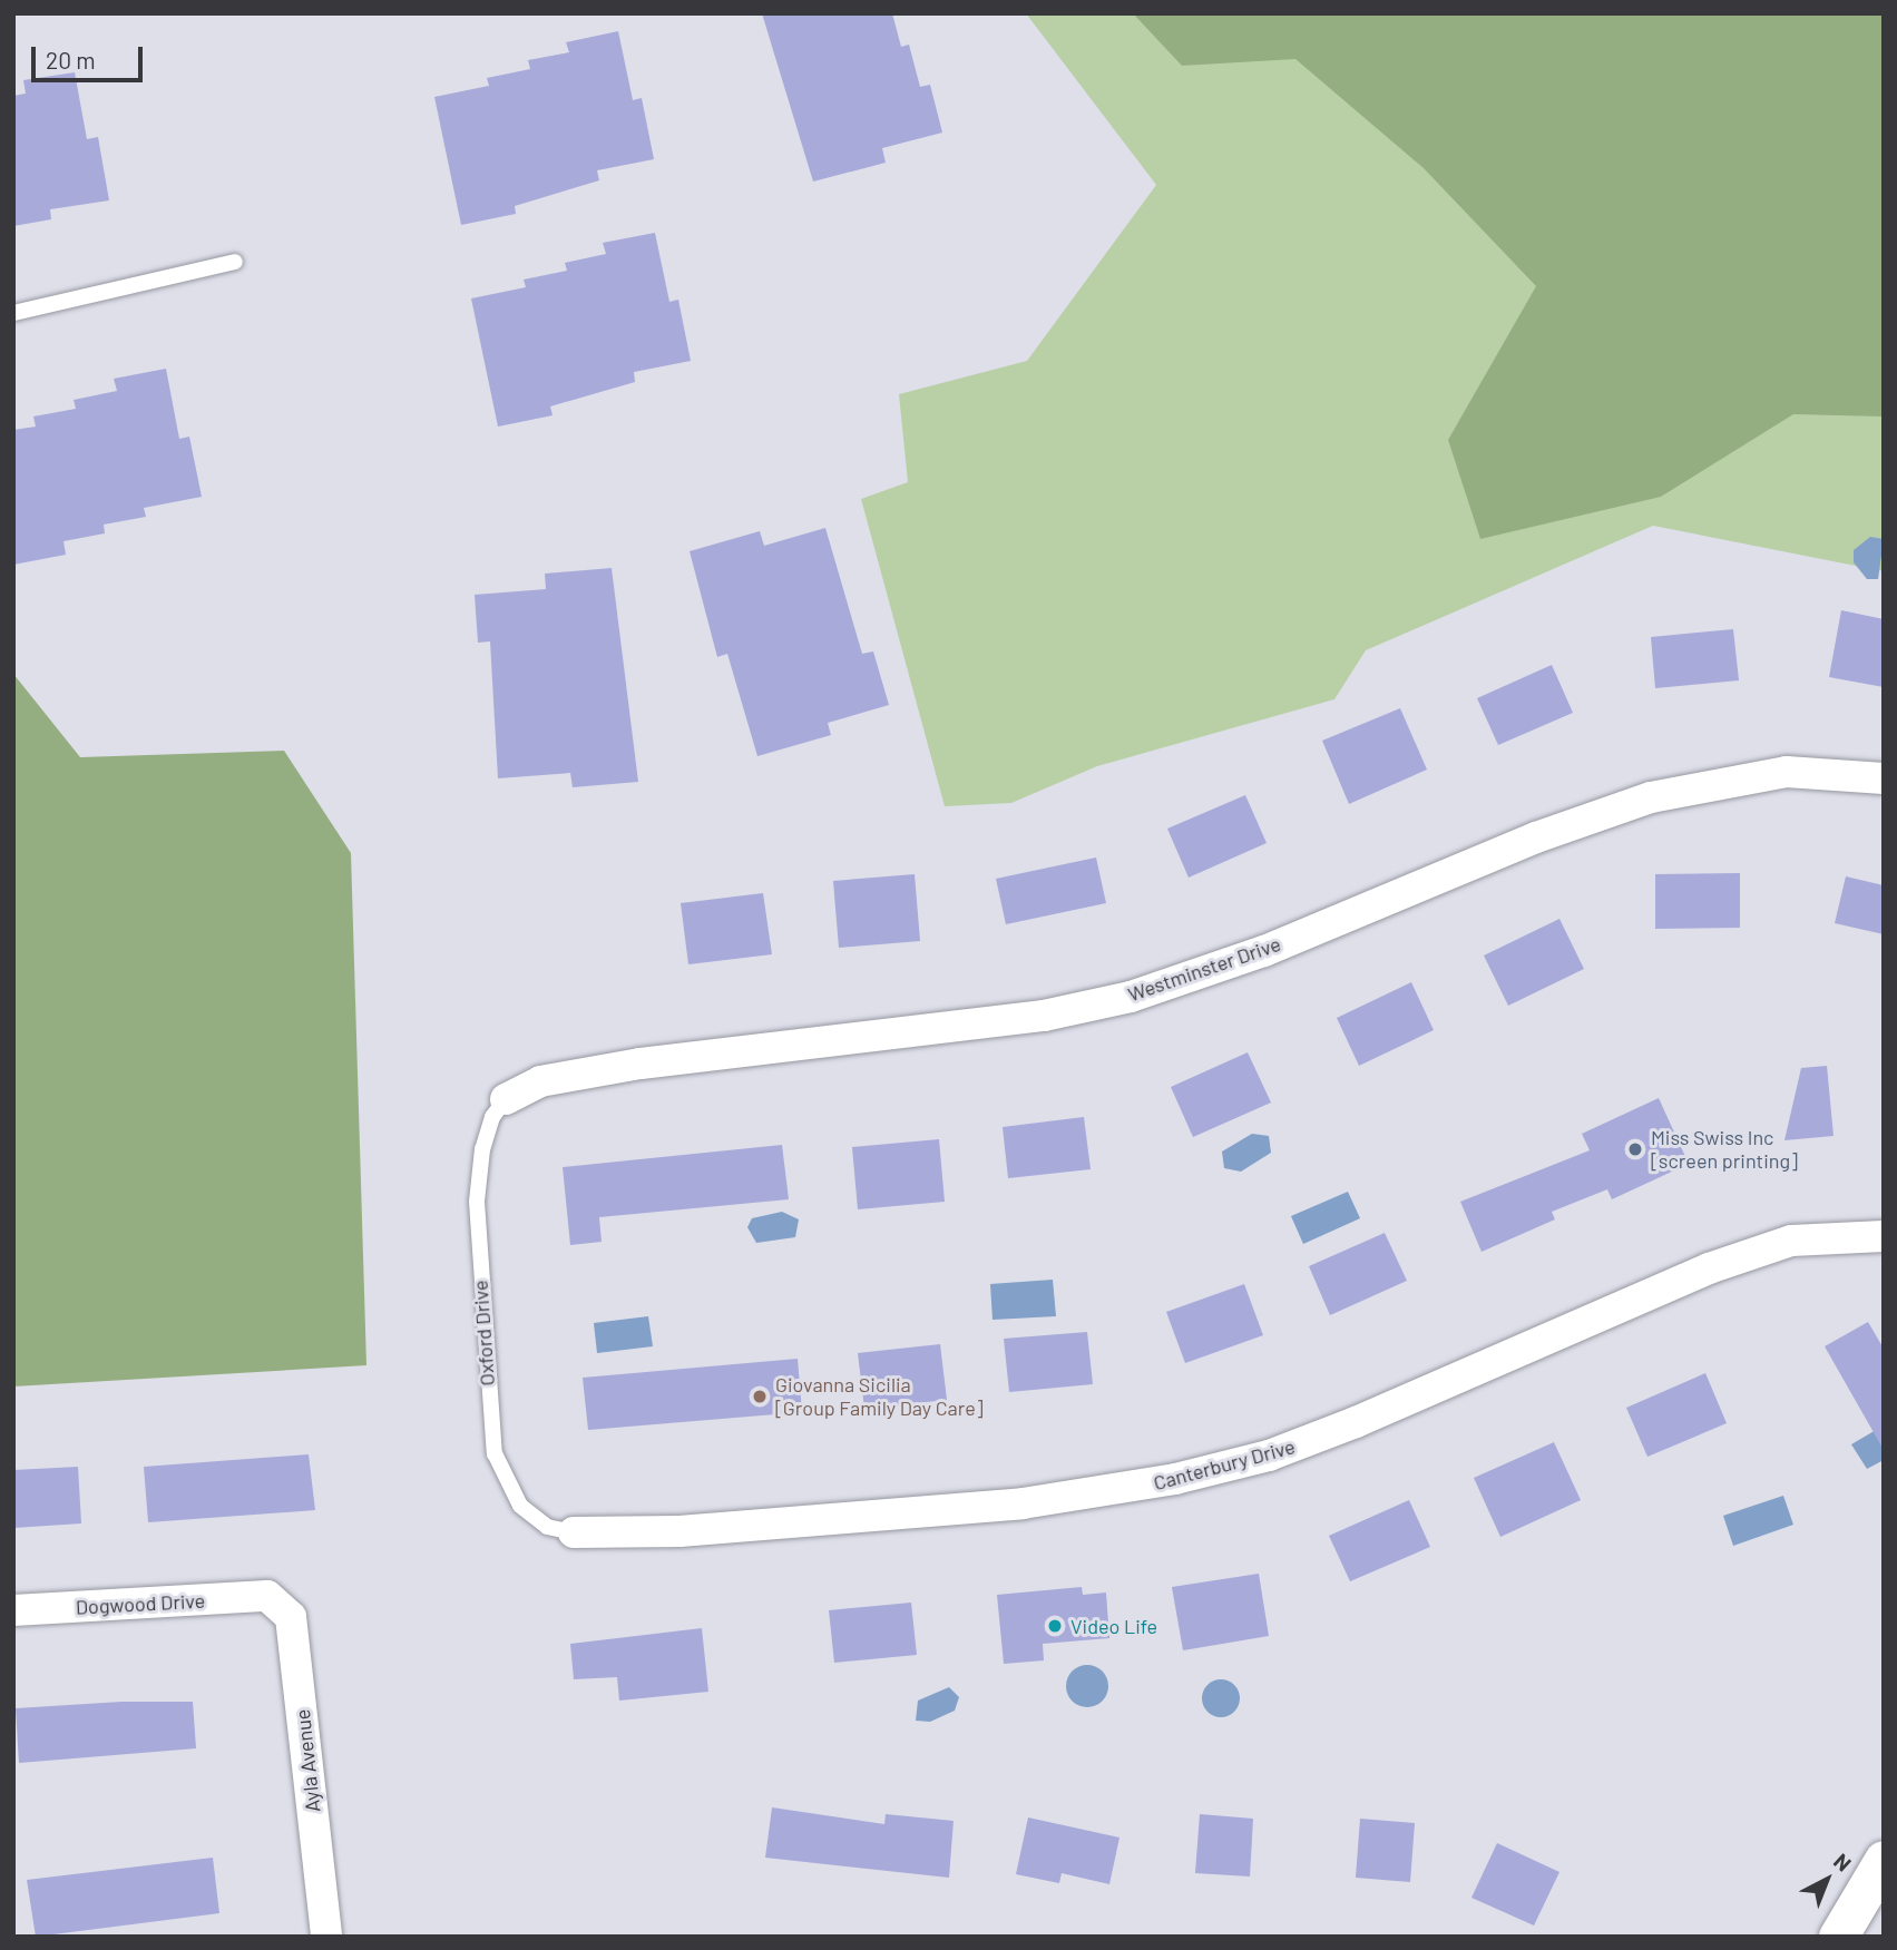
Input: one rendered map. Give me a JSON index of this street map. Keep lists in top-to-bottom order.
{
  "streets": {
    "street": [
      "Westminster Drive",
      "Canterbury Drive",
      "Dogwood Drive",
      "Ayla Avenue"
    ],
    "lane": ["Oxford Drive"]
  },
  "crossings": [
    ["Westminster Drive", "Oxford Drive"],
    ["Oxford Drive", "Canterbury Drive"],
    ["Dogwood Drive", "Ayla Avenue"]
  ],
  "places": ["Miss Swiss Inc [screen printing]", "Giovanna Sicilia [Group Family Day Care]", "Video Life"],
  "scale_bar": "20 m",
  "north": "top right"
}
